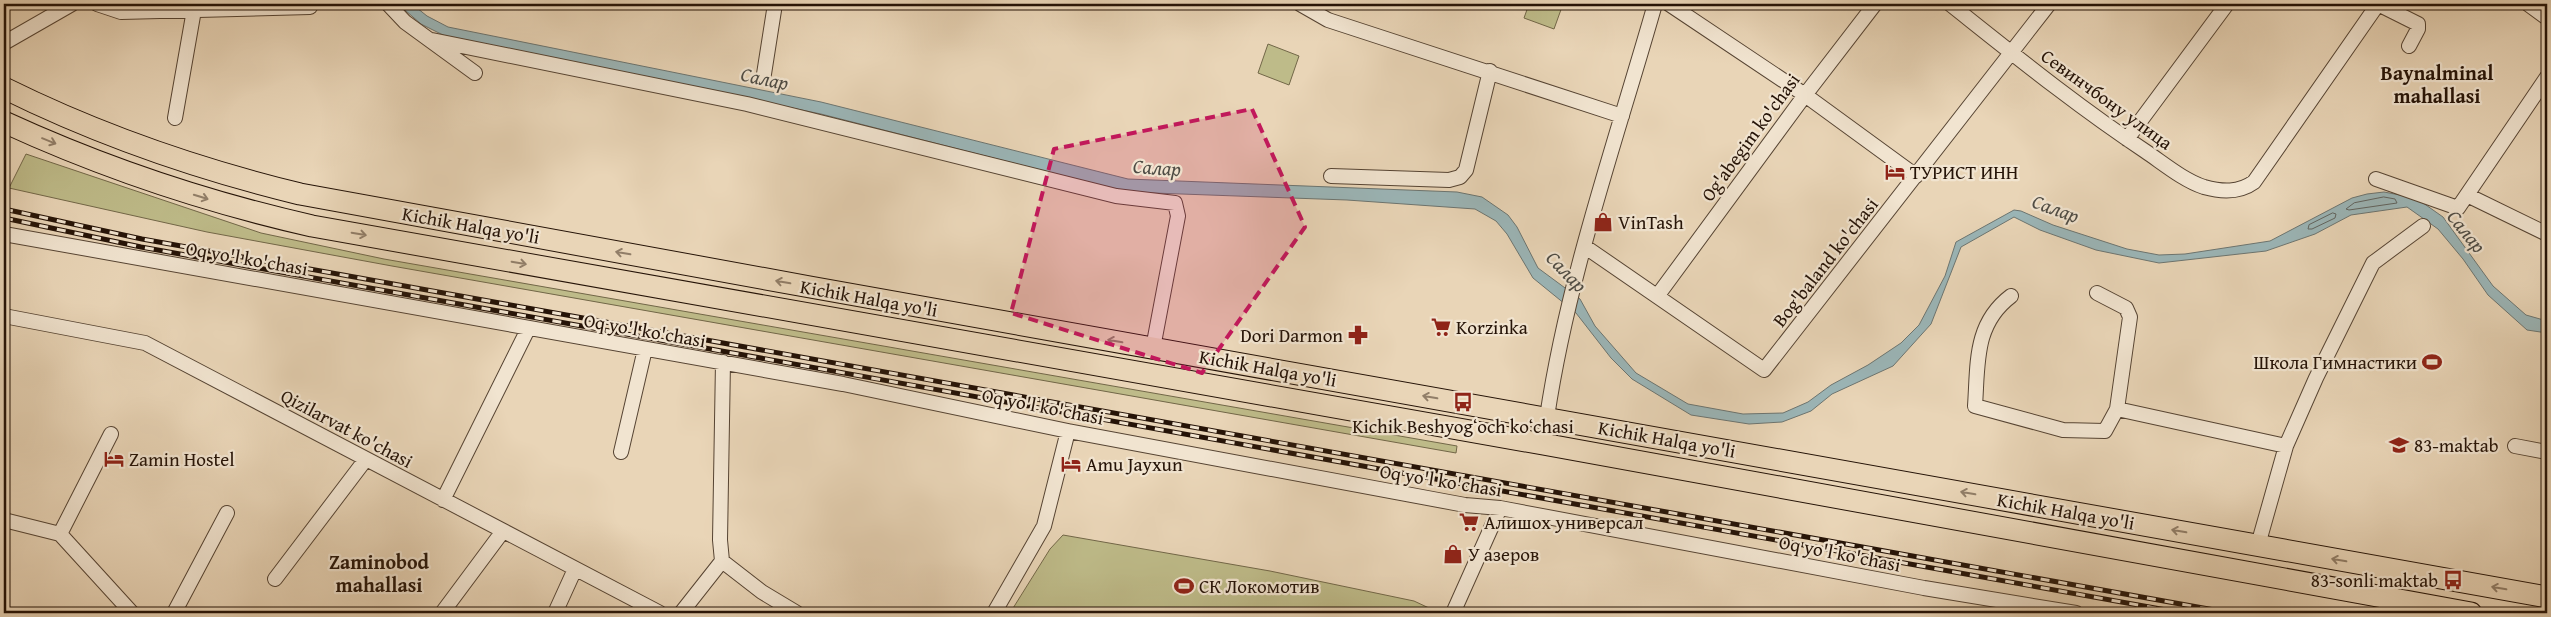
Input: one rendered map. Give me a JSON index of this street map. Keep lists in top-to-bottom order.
{
  "streets": {
    "highway": ["Kichik Halqa yo'li"],
    "street": [
      "Севинчбону улица",
      "Og'abegim ko'chasi",
      "Oq yo'l ko'chasi",
      "Bog'baland ko'chasi",
      "Qizilarvat ko'chasi"
    ]
  },
  "crossings": [
    ["Севинчбону улица", "Bog'baland ko'chasi"],
    ["Og'abegim ko'chasi", "Bog'baland ko'chasi"]
  ],
  "districts": ["Baynalminal mahallasi", "Zaminobod mahallasi"],
  "water": ["Салар"],
  "places": {
    "hotel": ["ТУРИСТ ИНН", "Zamin Hostel", "Amu Jayxun"],
    "shop": ["VinTash", "У азеров"],
    "supermarket": ["Korzinka", "Алишох универсал"],
    "pharmacy": ["Dori Darmon"],
    "sports": ["Школа Гимнастики", "СК Локомотив"],
    "bus stop": ["Kichik Beshyogʻoch koʻchasi", "83-sonli maktab"],
    "school or university": ["83-maktab"]
  }
}
